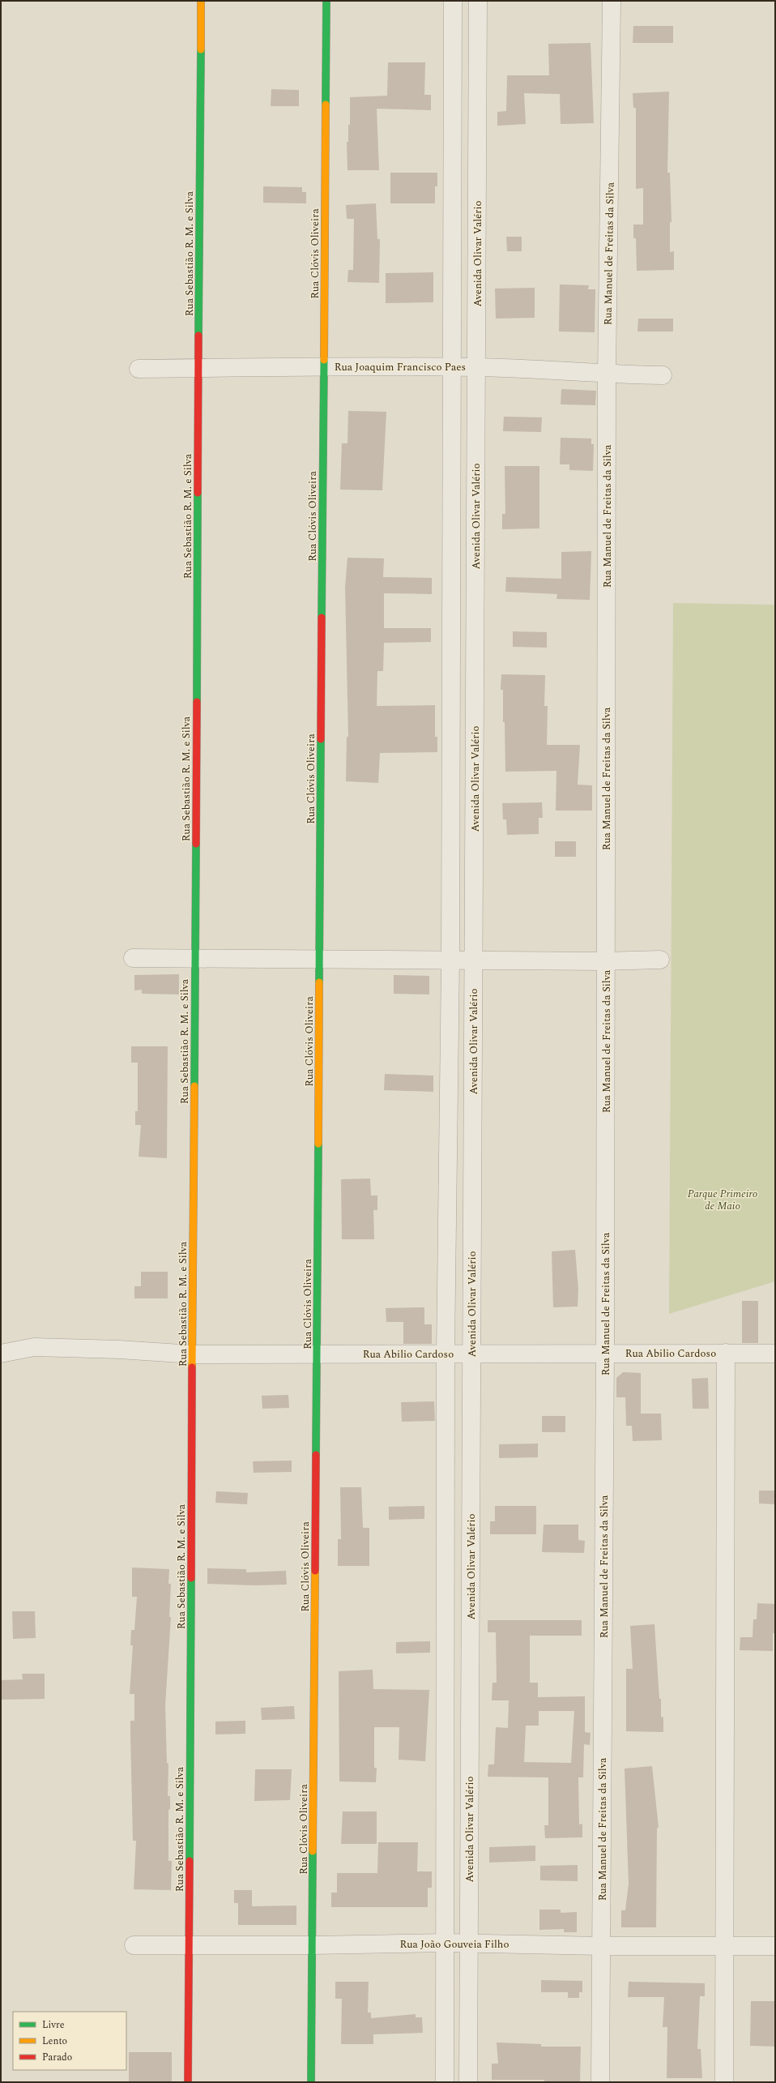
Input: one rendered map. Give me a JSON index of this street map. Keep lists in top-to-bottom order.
{
  "streets": {
    "street": [
      "Rua Sebastião R. M. e Silva",
      "Rua Clóvis Oliveira",
      "Avenida Olivar Valério",
      "Rua Manuel de Freitas da Silva",
      "Rua Joaquim Francisco Paes",
      "Rua Abilio Cardoso",
      "Rua João Gouveia Filho"
    ]
  },
  "crossings": [
    ["Rua Sebastião R. M. e Silva", "Rua Joaquim Francisco Paes"],
    ["Rua Sebastião R. M. e Silva", "Rua Abilio Cardoso"],
    ["Rua Sebastião R. M. e Silva", "Rua João Gouveia Filho"],
    ["Rua Clóvis Oliveira", "Rua Joaquim Francisco Paes"],
    ["Rua Clóvis Oliveira", "Rua Abilio Cardoso"],
    ["Rua Clóvis Oliveira", "Rua João Gouveia Filho"],
    ["Avenida Olivar Valério", "Rua Joaquim Francisco Paes"],
    ["Avenida Olivar Valério", "Rua Abilio Cardoso"],
    ["Avenida Olivar Valério", "Rua João Gouveia Filho"],
    ["Rua Manuel de Freitas da Silva", "Rua Joaquim Francisco Paes"],
    ["Rua Manuel de Freitas da Silva", "Rua Abilio Cardoso"],
    ["Rua Manuel de Freitas da Silva", "Rua João Gouveia Filho"]
  ],
  "parks": ["Parque Primeiro de Maio"],
  "legend": ["Livre", "Lento", "Parado"]
}
